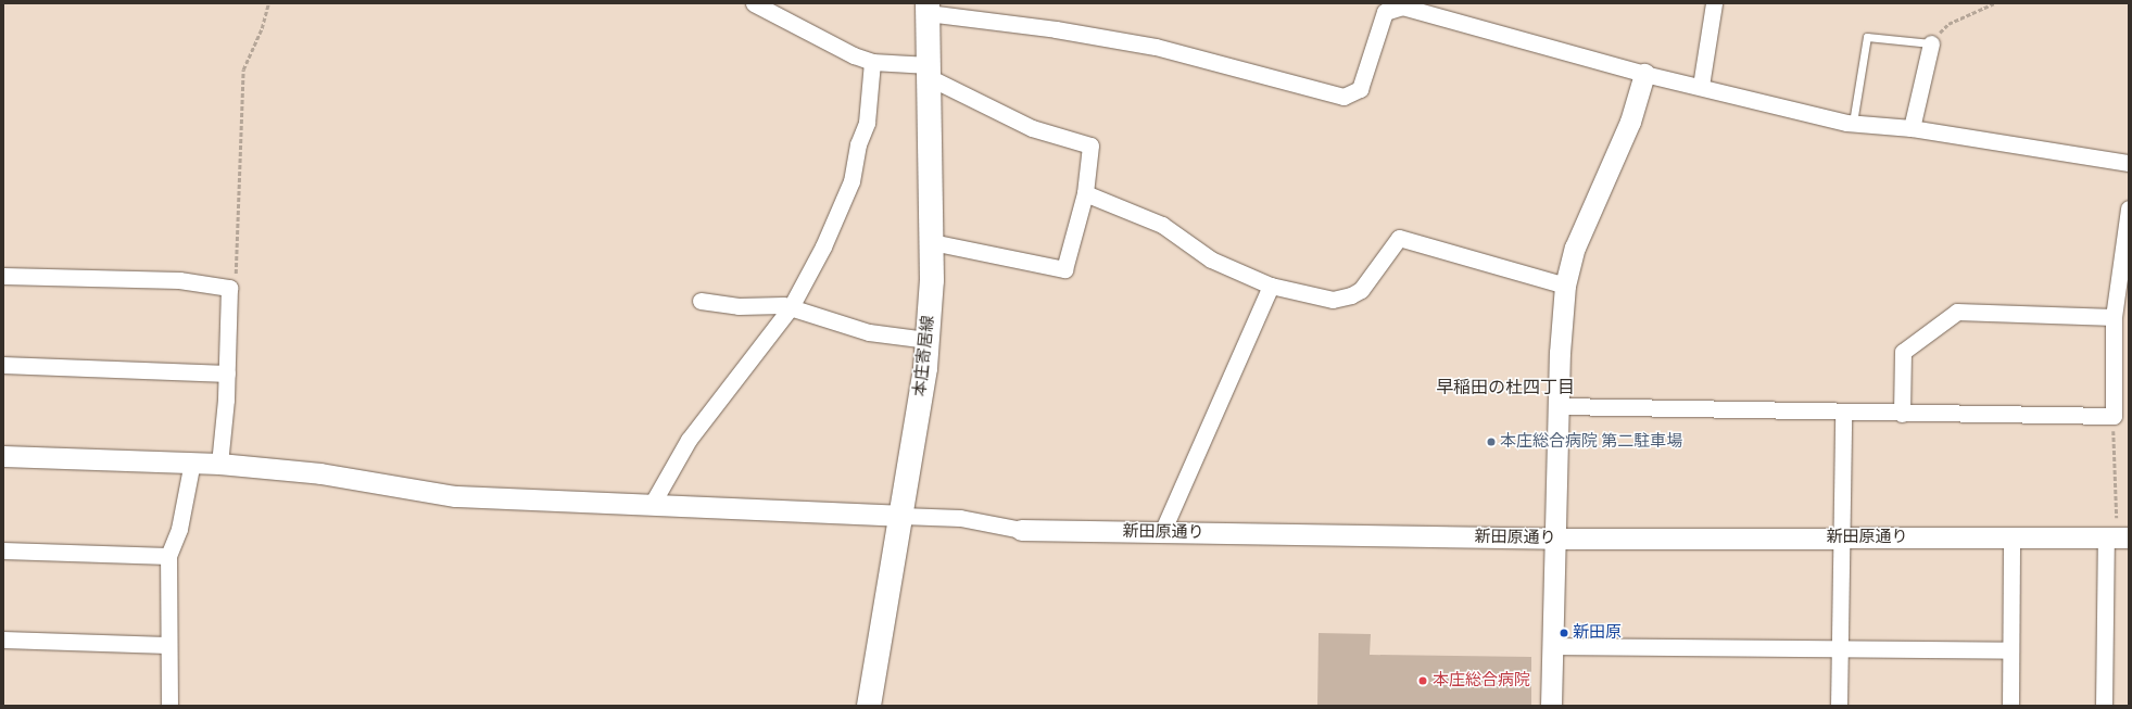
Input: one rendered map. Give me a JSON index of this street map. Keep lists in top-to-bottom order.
{
  "streets": {
    "main road": ["本庄寄居線"],
    "street": ["新田原通り"]
  },
  "crossings": [
    ["本庄寄居線", "新田原通り"]
  ],
  "districts": ["早稲田の杜四丁目"],
  "places": ["本庄総合病院 第二駐車場", "新田原", "本庄総合病院"]
}
